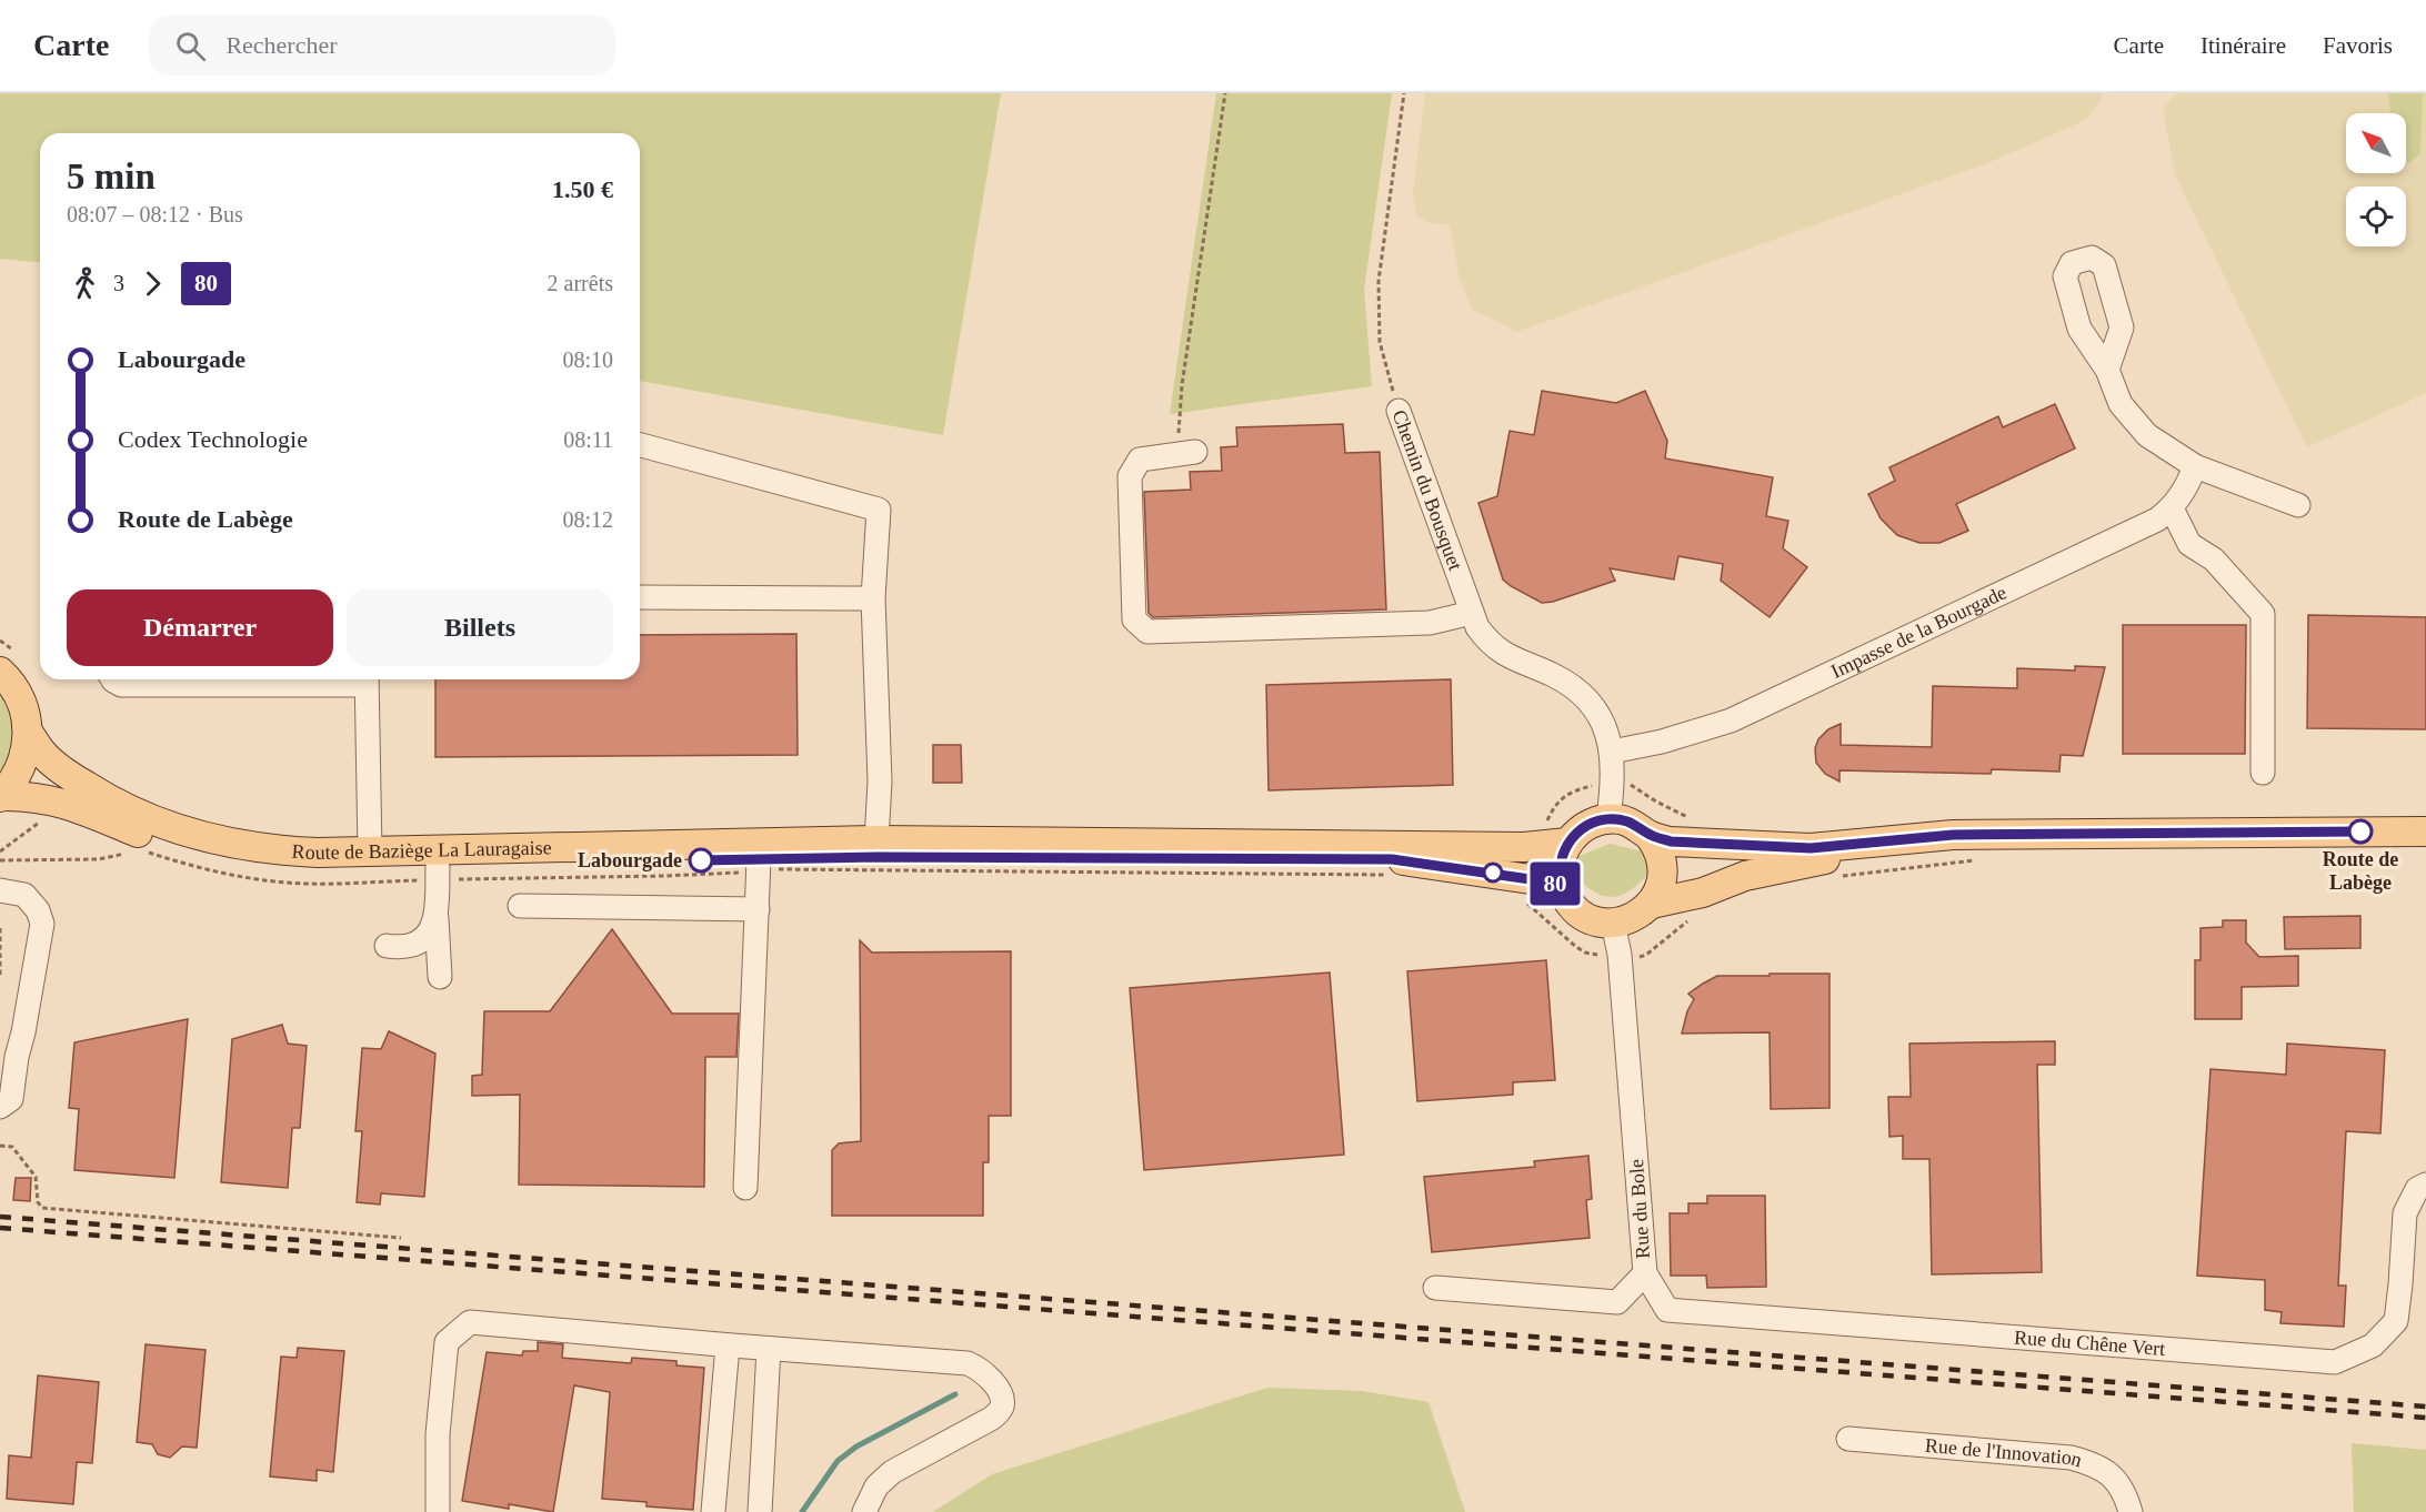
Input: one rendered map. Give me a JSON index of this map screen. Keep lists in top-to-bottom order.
{
  "streets": {
    "main road": ["Route de Baziège La Lauragaise"],
    "street": [
      "Chemin du Bousquet",
      "Impasse de la Bourgade",
      "Rue du Bole",
      "Rue du Chêne Vert",
      "Rue de l'Innovation"
    ]
  },
  "crossings": [
    ["Chemin du Bousquet", "Impasse de la Bourgade"],
    ["Chemin du Bousquet", "Route de Baziège La Lauragaise"],
    ["Chemin du Bousquet", "Rue du Bole"],
    ["Route de Baziège La Lauragaise", "Rue du Bole"],
    ["Rue du Bole", "Rue du Chêne Vert"]
  ],
  "places": ["Route de Labège", "Labourgade"],
  "lines": ["bus line 80"],
  "north": "top left",
  "page": {
    "header": "Carte",
    "search": "Rechercher",
    "nav": ["Carte", "Itinéraire", "Favoris"],
    "on_map": "80",
    "heading": ["5 min", "08:07 – 08:12 · Bus", "1.50 €"],
    "legs": ["3", "80", "2 arrêts"],
    "list": [
      {
        "name": "Labourgade",
        "value": "08:10"
      },
      {
        "name": "Codex Technologie",
        "value": "08:11"
      },
      {
        "name": "Route de Labège",
        "value": "08:12"
      }
    ],
    "buttons": ["Démarrer", "Billets"]
  }
}
